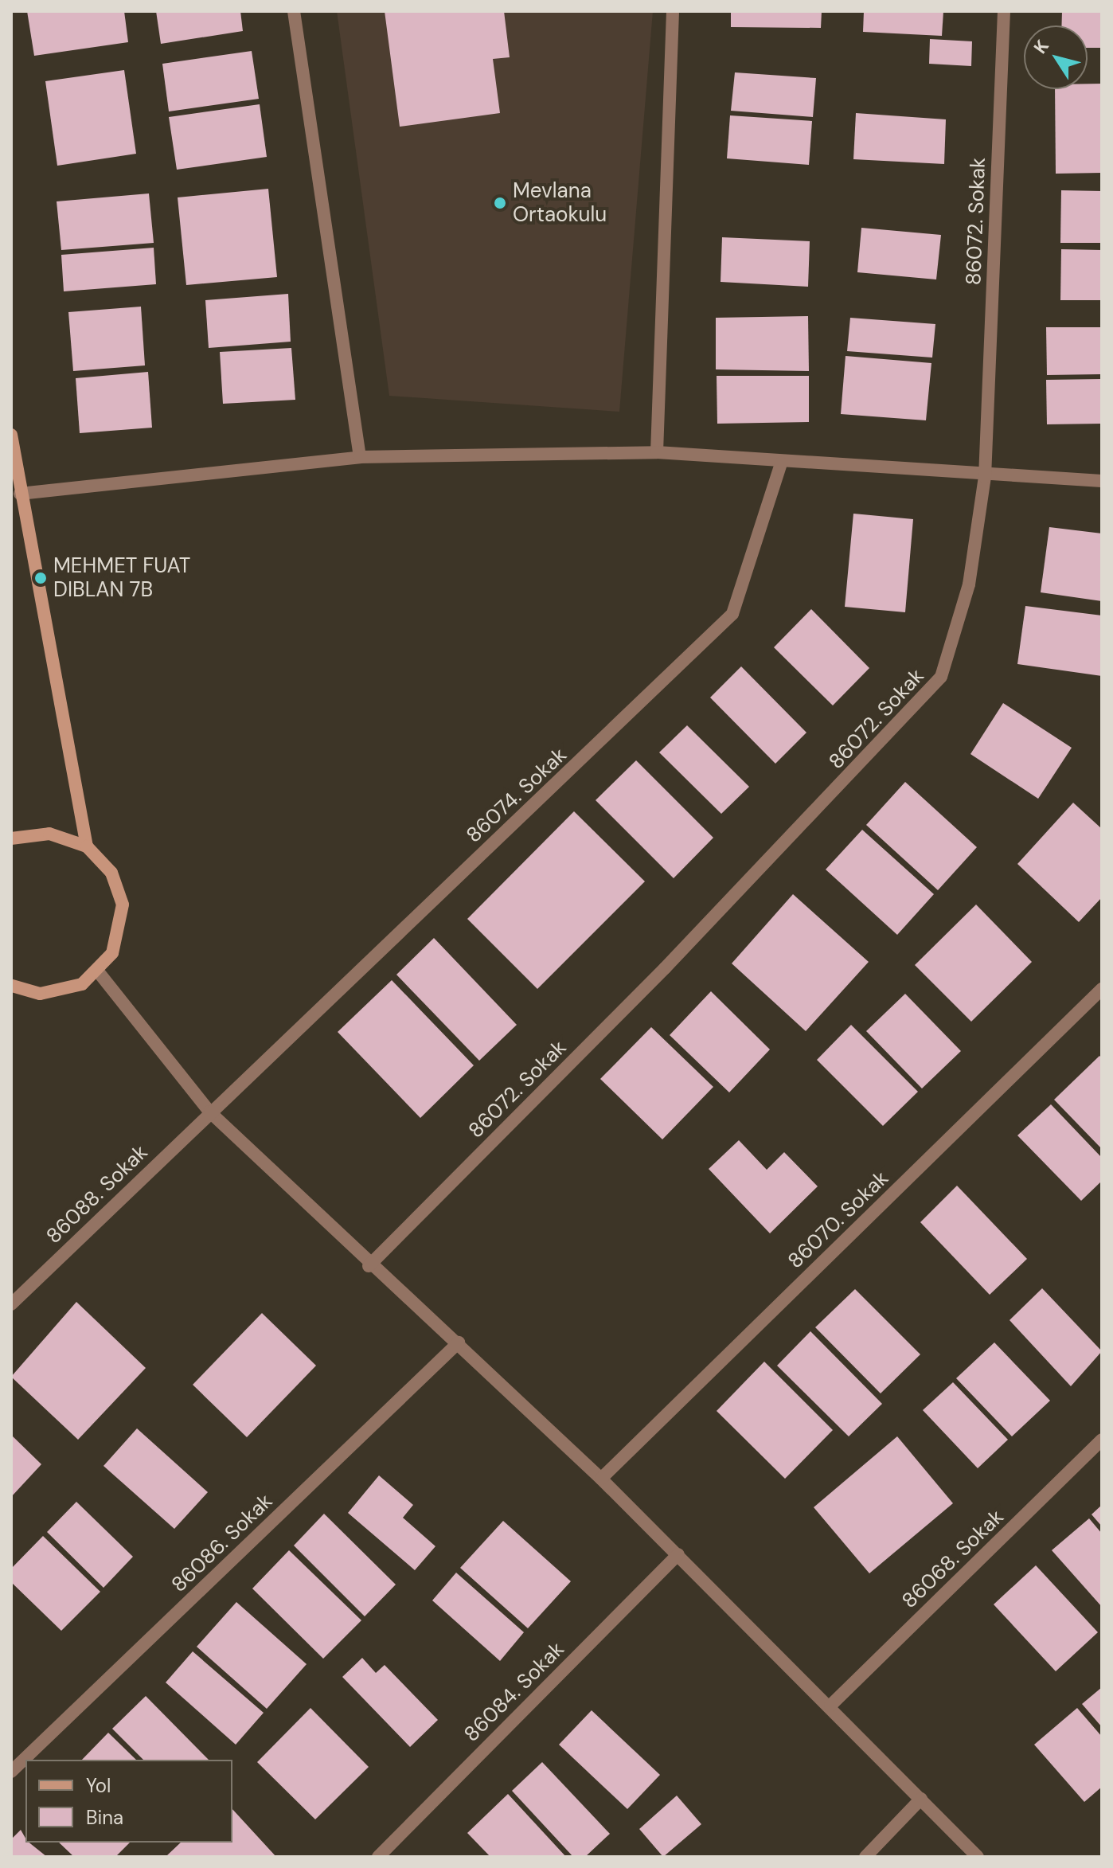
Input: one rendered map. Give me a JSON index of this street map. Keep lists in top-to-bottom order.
{
  "streets": {
    "street": [
      "86072. Sokak",
      "86074. Sokak",
      "86088. Sokak",
      "86070. Sokak",
      "86086. Sokak",
      "86068. Sokak",
      "86084. Sokak"
    ]
  },
  "crossings": [
    ["86074. Sokak", "86088. Sokak"]
  ],
  "places": ["Mevlana Ortaokulu", "MEHMET FUAT DIBLAN 7B"],
  "legend": ["Yol", "Bina"],
  "north": "top left"
}
